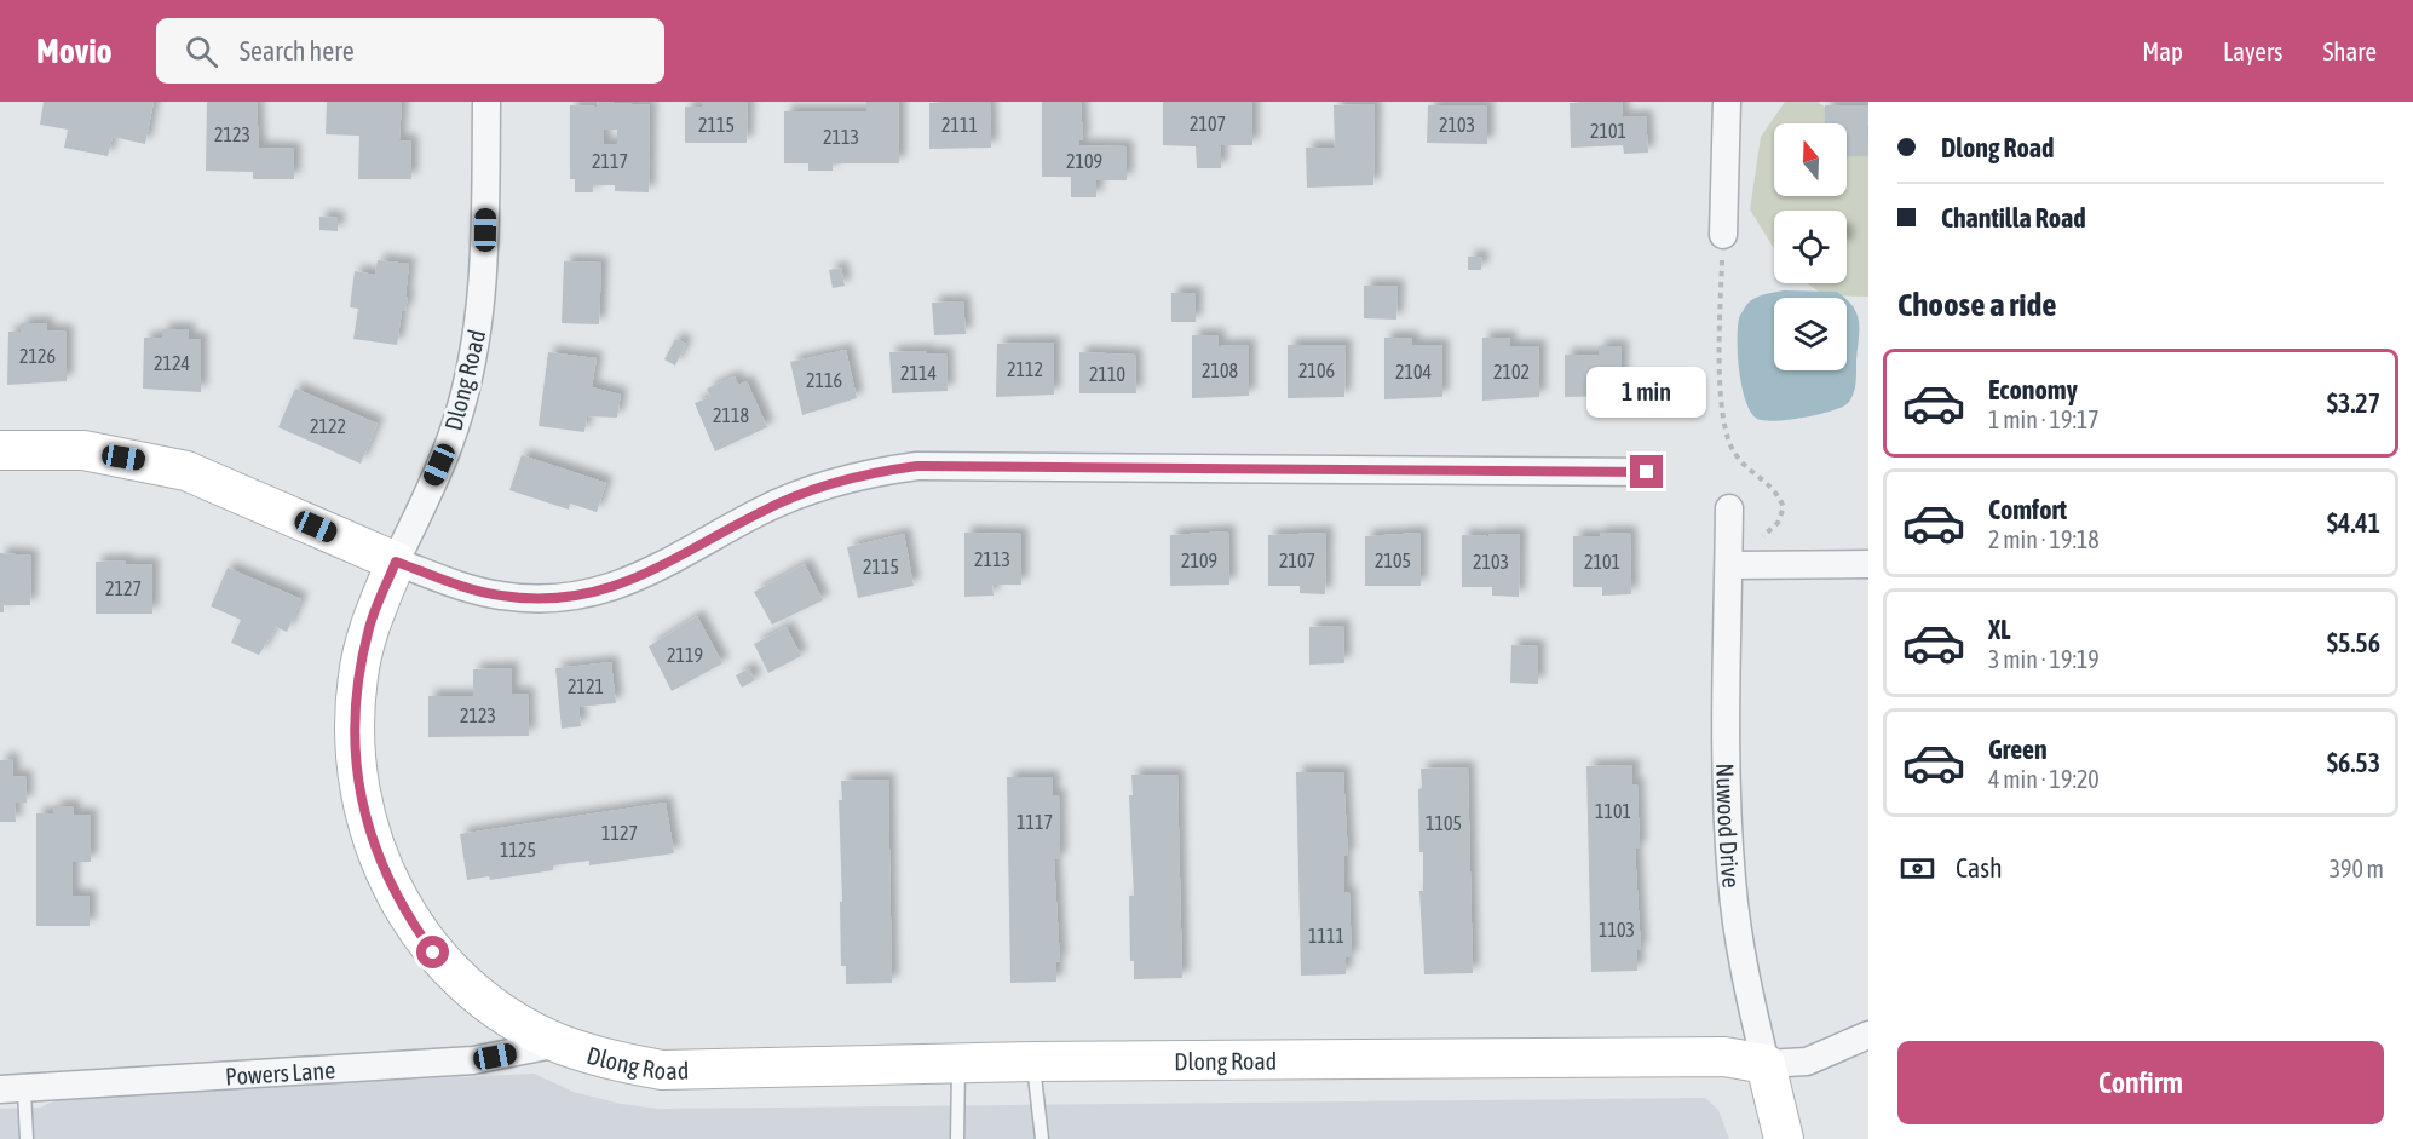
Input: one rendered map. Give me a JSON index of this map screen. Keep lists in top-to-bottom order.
{
  "streets": {
    "street": ["Dlong Road", "Nuwood Drive", "Powers Lane"]
  },
  "crossings": [
    ["Dlong Road", "Nuwood Drive"],
    ["Dlong Road", "Powers Lane"]
  ],
  "house_numbers": [
    "2107",
    "2115",
    "2111",
    "2103",
    "2101",
    "2123",
    "2113",
    "2117",
    "2109",
    "2126",
    "2124",
    "2112",
    "2108",
    "2106",
    "2104",
    "2102",
    "2114",
    "2110",
    "2116",
    "2118",
    "2122",
    "2113",
    "2109",
    "2107",
    "2105",
    "2103",
    "2101",
    "2115",
    "2127",
    "2119",
    "2121",
    "2123",
    "1101",
    "1117",
    "1105",
    "1127",
    "1125",
    "1103",
    "1111"
  ],
  "north": "top",
  "page": {
    "header": "Movio",
    "search": "Search here",
    "nav": ["Map", "Layers", "Share"],
    "banner": ["Dlong Road", "Chantilla Road"],
    "heading": "Choose a ride",
    "list": [
      {
        "name": "Economy",
        "note": "1 min · 19:17",
        "value": "$3.27"
      },
      {
        "name": "Comfort",
        "note": "2 min · 19:18",
        "value": "$4.41"
      },
      {
        "name": "XL",
        "note": "3 min · 19:19",
        "value": "$5.56"
      },
      {
        "name": "Green",
        "note": "4 min · 19:20",
        "value": "$6.53"
      }
    ],
    "bubble": "1 min",
    "pay": ["Cash", "390 m"],
    "buttons": "Confirm"
  }
}
